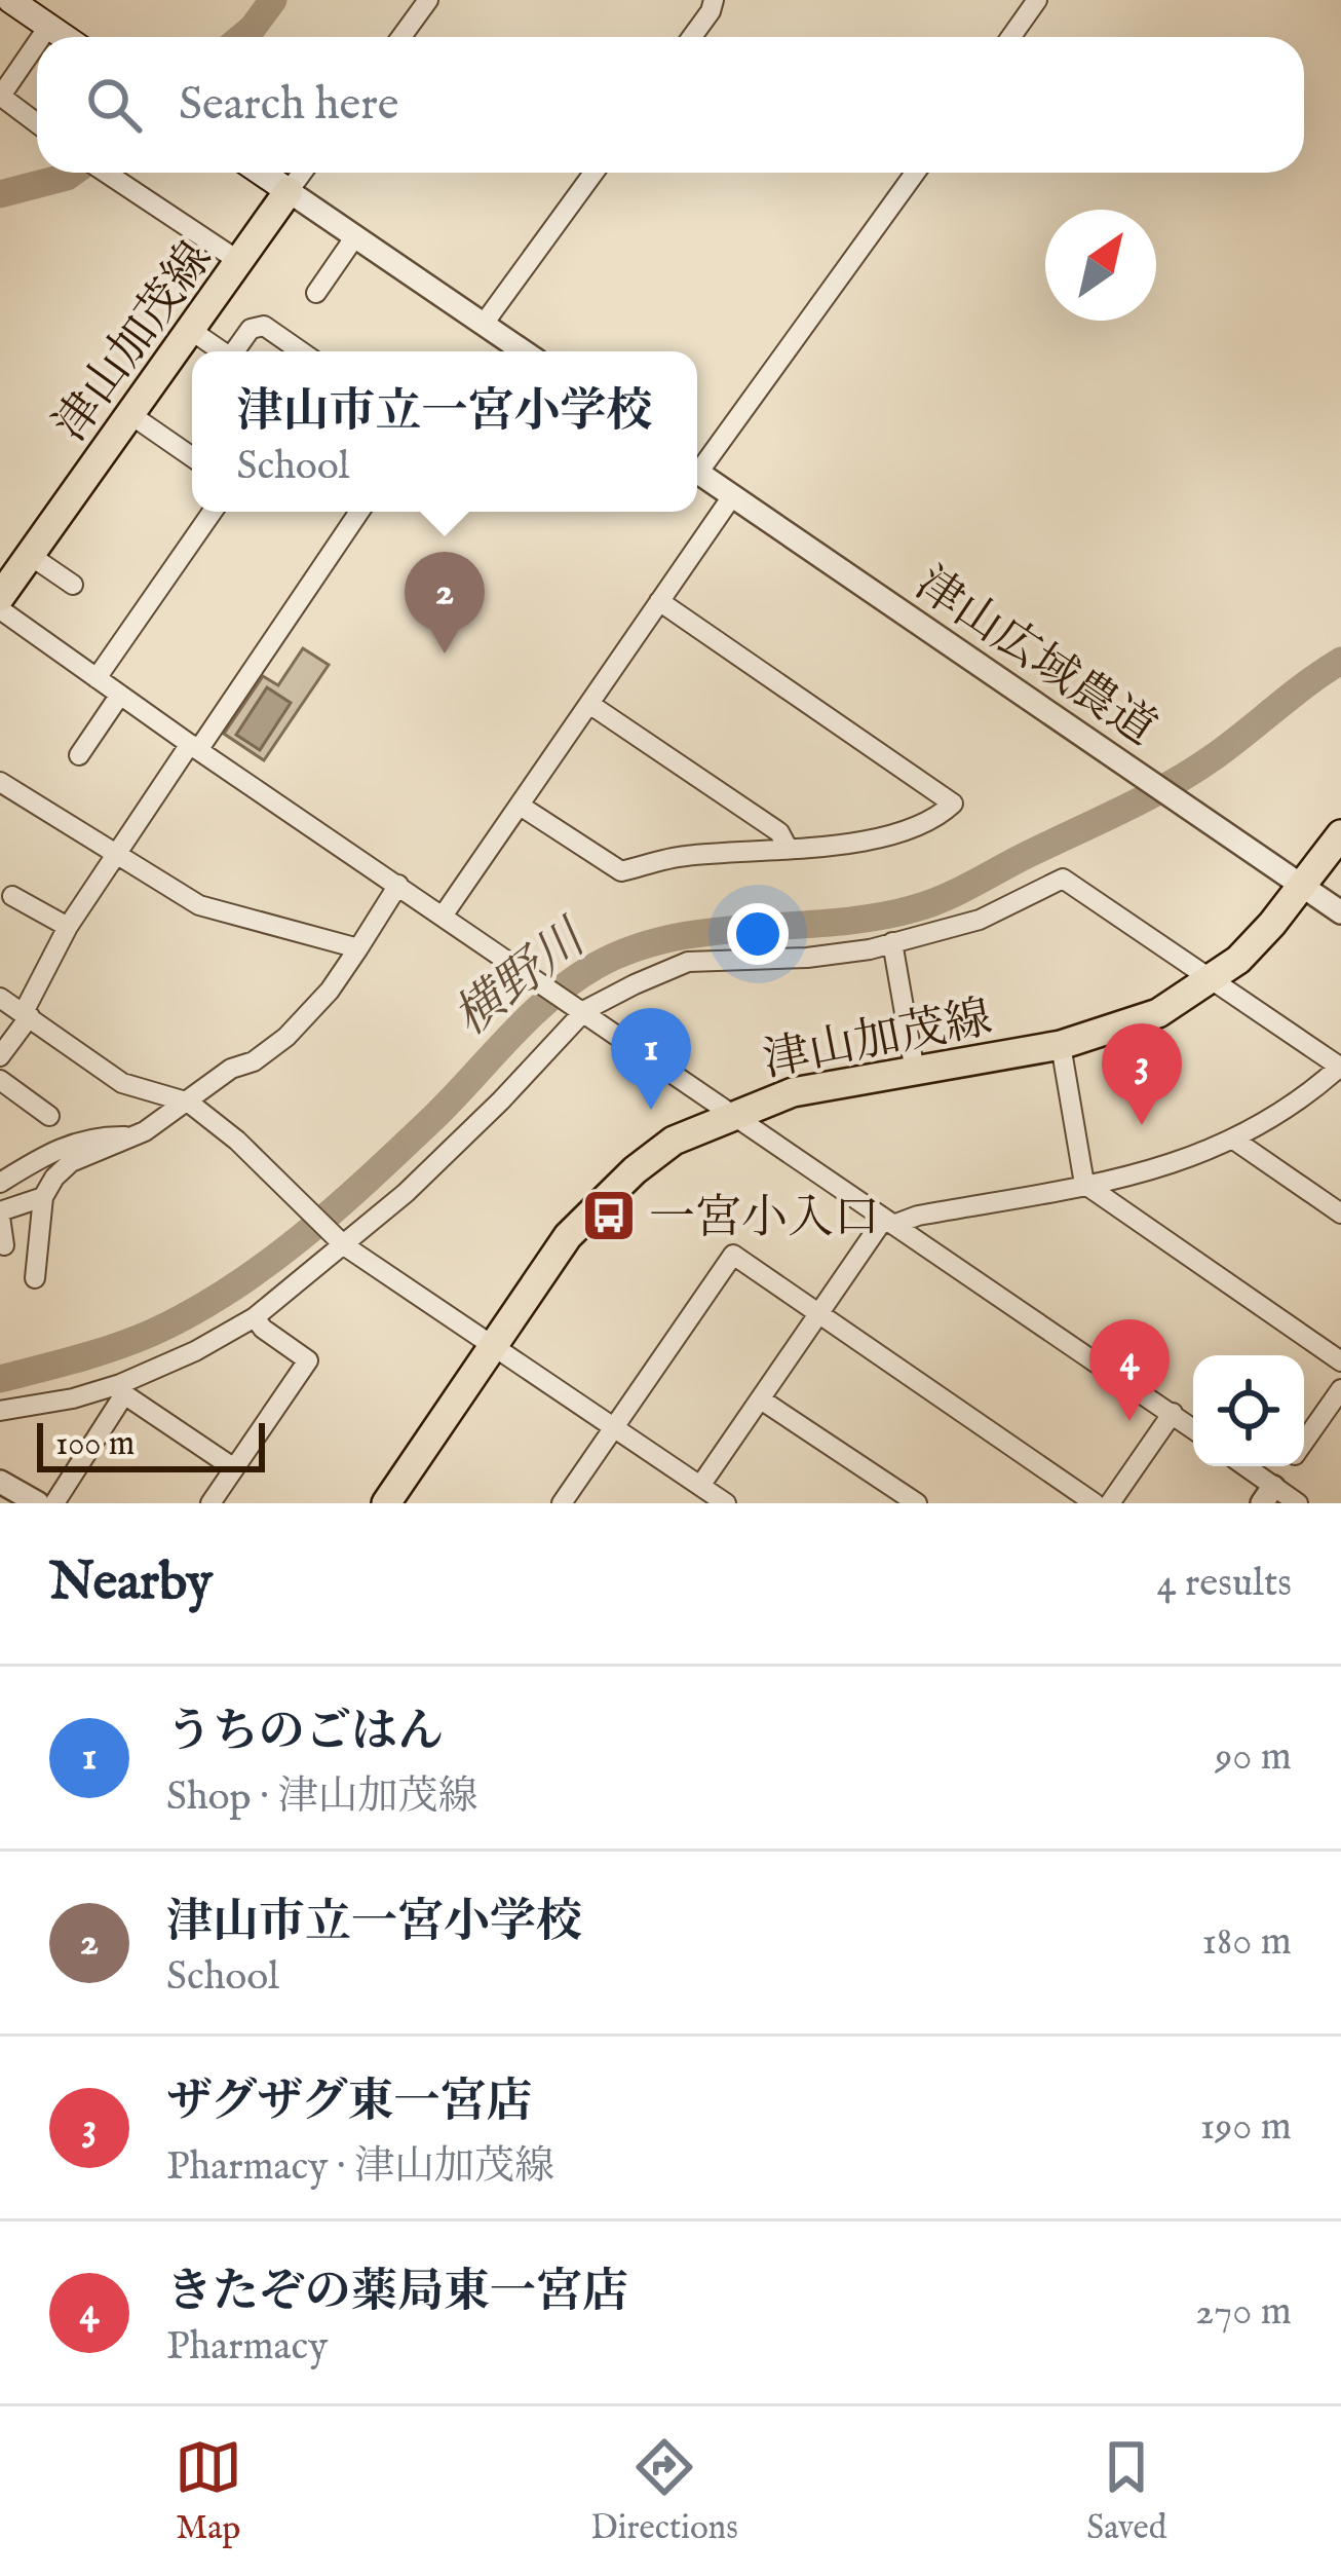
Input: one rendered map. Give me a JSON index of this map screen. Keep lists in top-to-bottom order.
{
  "streets": {
    "main road": ["津山加茂線"],
    "street": ["津山広域農道"]
  },
  "crossings": [
    ["津山加茂線", "津山広域農道"]
  ],
  "water": ["横野川"],
  "places": {
    "bus stop": ["一宮小入口"]
  },
  "scale_bar": "100 m",
  "north": "top right",
  "page": {
    "search": "Search here",
    "popup": ["津山市立一宮小学校", "School"],
    "pins": [
      "2",
      "1",
      "3",
      "4"
    ],
    "scale": "100 m",
    "heading": ["Nearby", "4 results"],
    "list": [
      {
        "mark": "1",
        "name": "うちのごはん",
        "note": "Shop · 津山加茂線",
        "value": "90 m"
      },
      {
        "mark": "2",
        "name": "津山市立一宮小学校",
        "note": "School",
        "value": "180 m"
      },
      {
        "mark": "3",
        "name": "ザグザグ東一宮店",
        "note": "Pharmacy · 津山加茂線",
        "value": "190 m"
      },
      {
        "mark": "4",
        "name": "きたぞの薬局東一宮店",
        "note": "Pharmacy",
        "value": "270 m"
      }
    ],
    "nav": ["Map", "Directions", "Saved"]
  }
}
